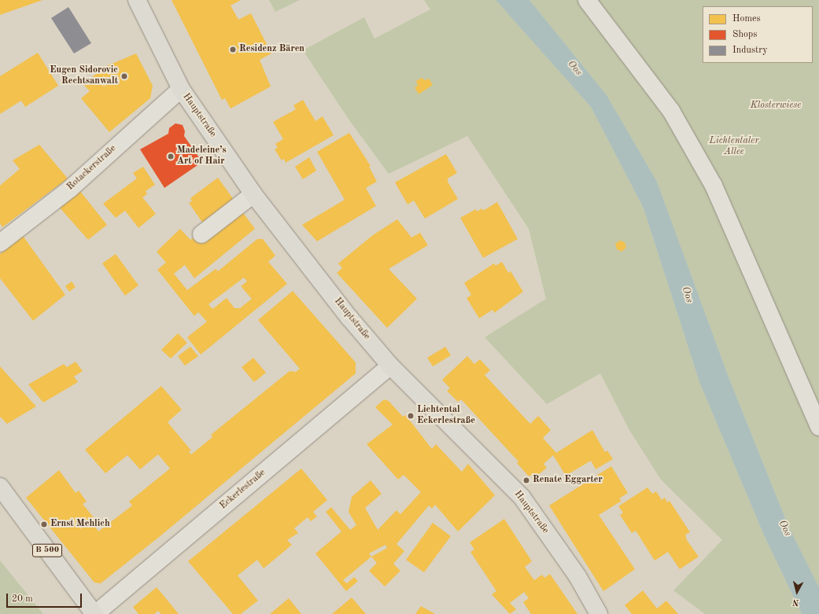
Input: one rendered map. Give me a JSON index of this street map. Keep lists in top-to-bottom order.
{
  "streets": {
    "main road": ["Hauptstraße", "B 500"],
    "street": ["Rotackerstraße", "Eckerlestraße"]
  },
  "crossings": [
    ["Hauptstraße", "Rotackerstraße"],
    ["Hauptstraße", "Eckerlestraße"],
    ["Eckerlestraße", "B 500"]
  ],
  "water": ["Oos"],
  "parks": ["Klosterwiese", "Lichtentaler Allee"],
  "places": [
    "Residenz Bären",
    "Eugen Sidorovic Rechtsanwalt",
    "Madeleine’s Art of Hair",
    "Lichtental Eckerlestraße",
    "Renate Eggarter",
    "Ernst Mehlich"
  ],
  "legend": ["Homes", "Shops", "Industry"],
  "scale_bar": "20 m",
  "north": "bottom"
}
